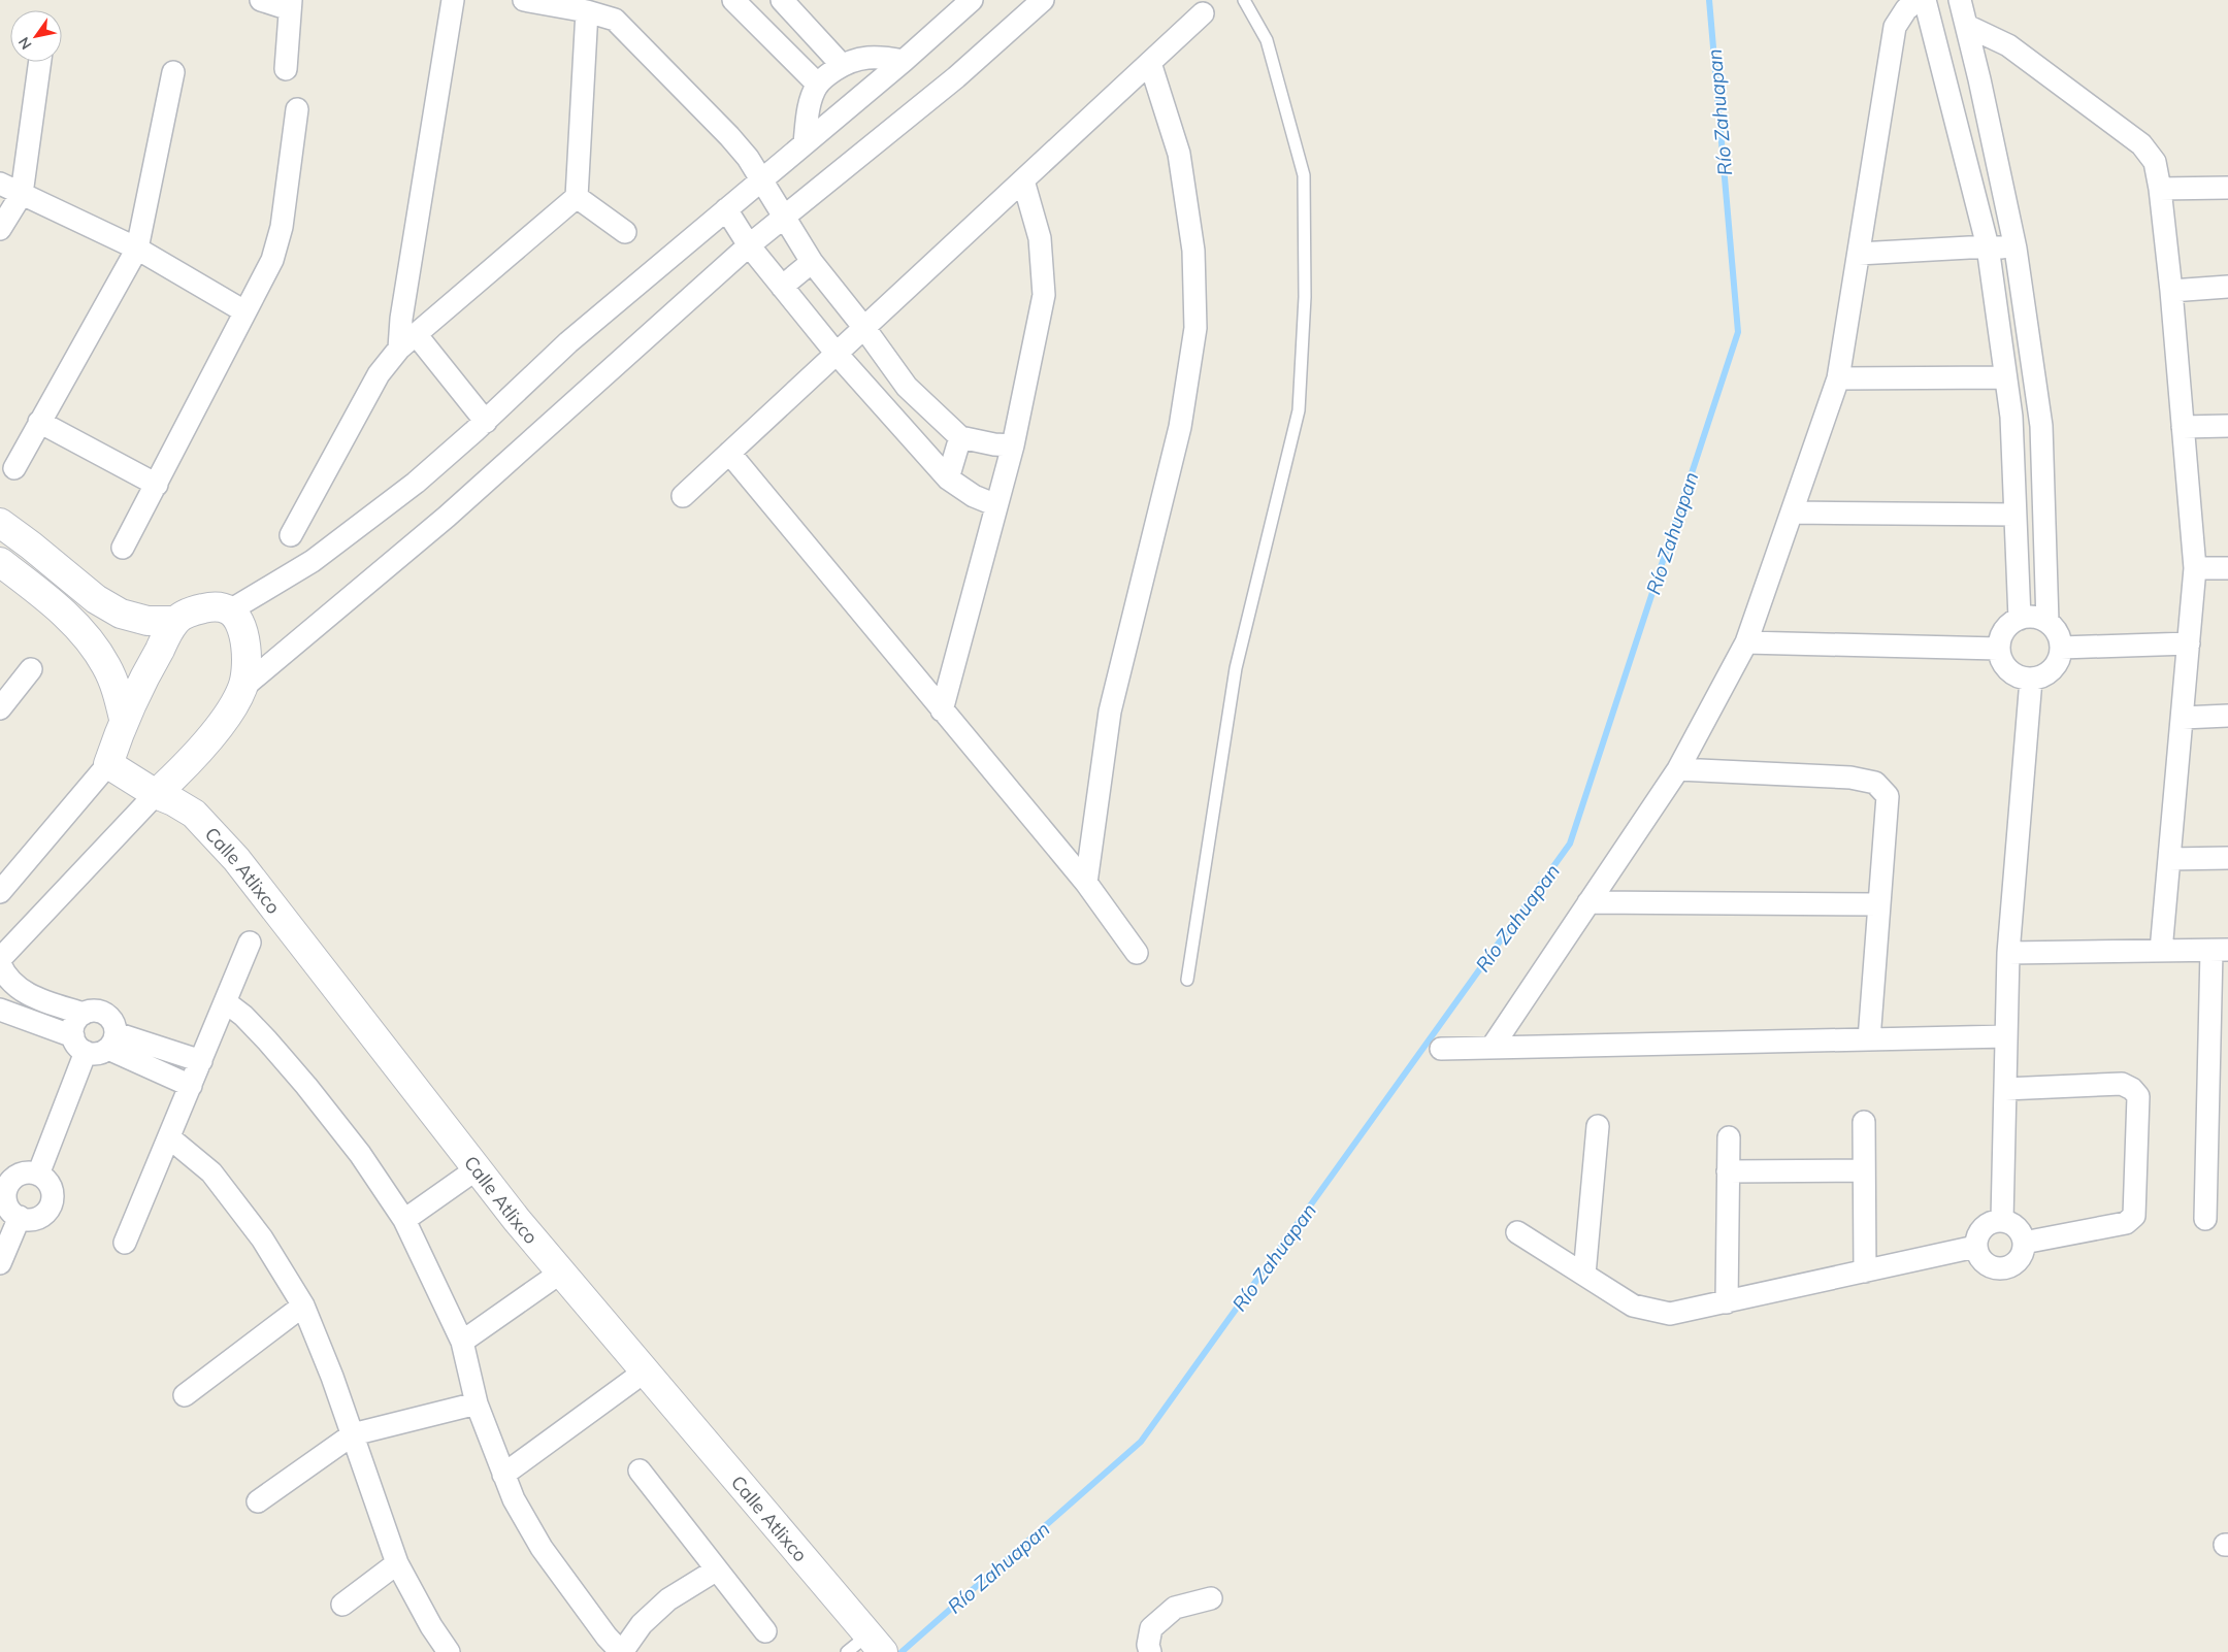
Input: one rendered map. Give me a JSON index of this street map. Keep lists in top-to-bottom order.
{
  "streets": {
    "street": ["Calle Atlixco"]
  },
  "water": ["Río Zahuapan"],
  "north": "bottom left"
}
